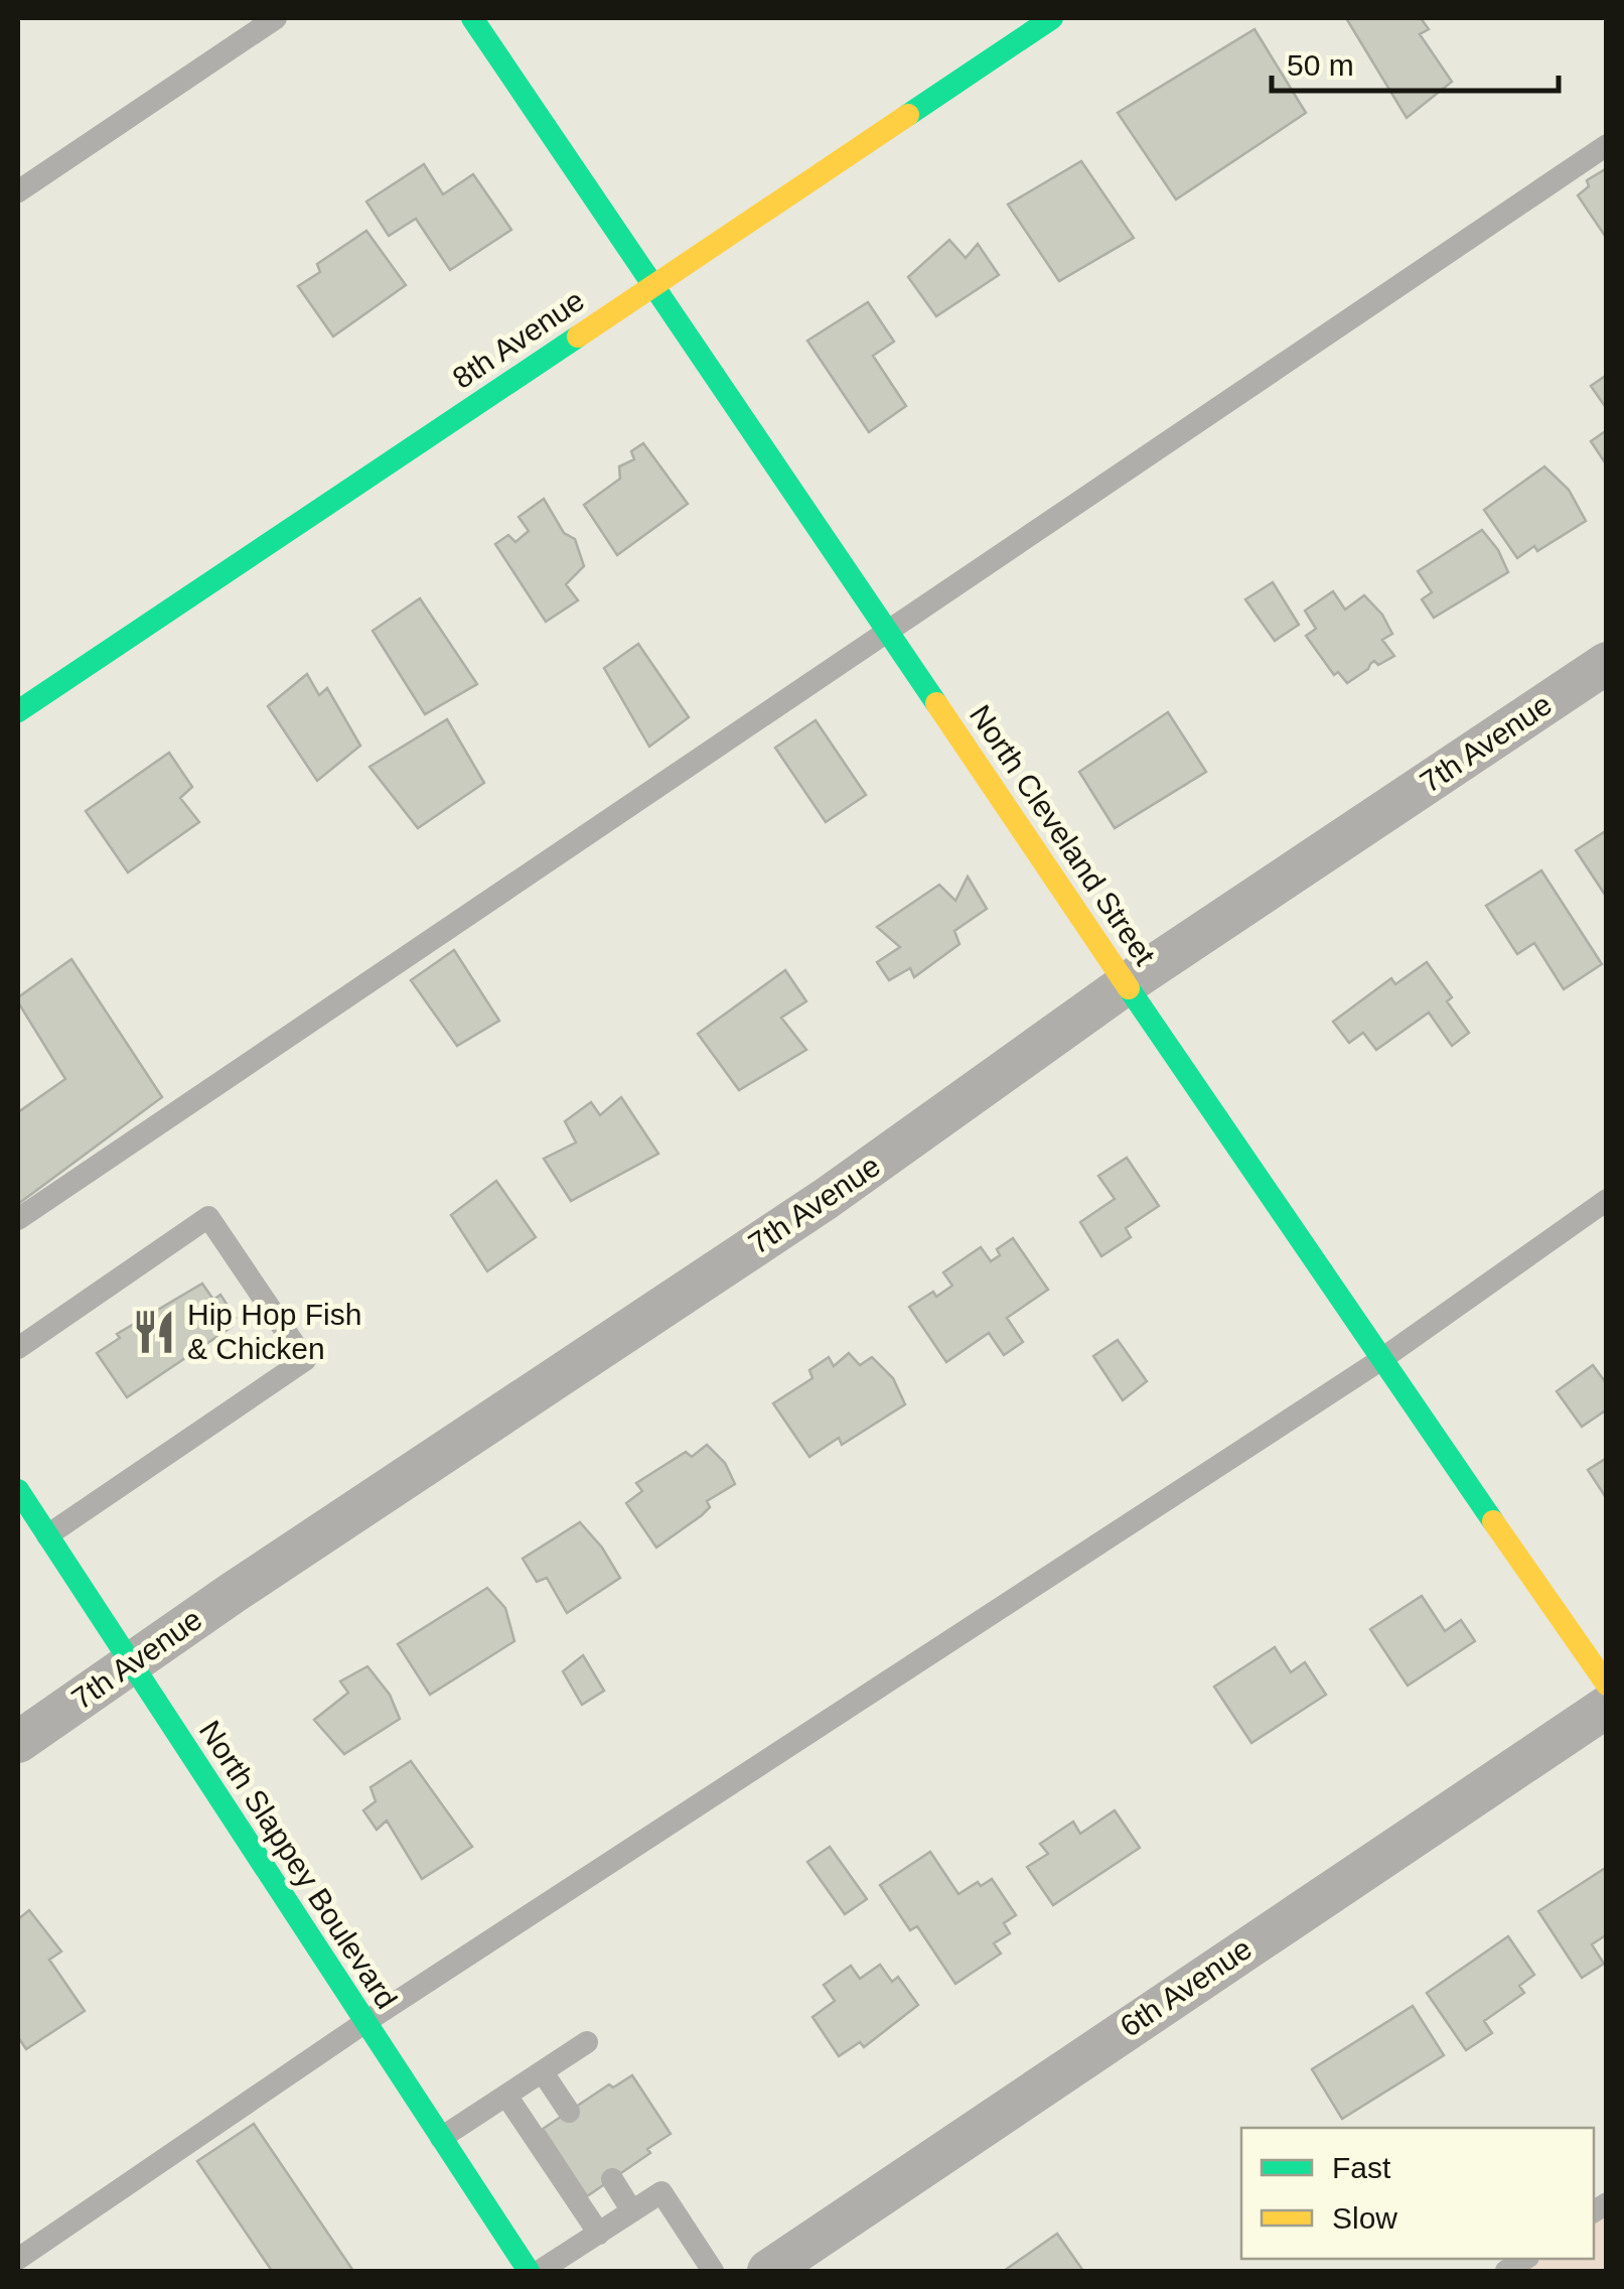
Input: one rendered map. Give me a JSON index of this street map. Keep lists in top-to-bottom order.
{
  "streets": {
    "street": [
      "8th Avenue",
      "7th Avenue",
      "North Cleveland Street",
      "North Slappey Boulevard",
      "6th Avenue"
    ]
  },
  "crossings": [
    ["8th Avenue", "North Cleveland Street"],
    ["7th Avenue", "North Cleveland Street"],
    ["7th Avenue", "North Slappey Boulevard"]
  ],
  "places": {
    "restaurant": ["Hip Hop Fish & Chicken"]
  },
  "legend": ["Fast", "Slow"],
  "scale_bar": "50 m"
}
